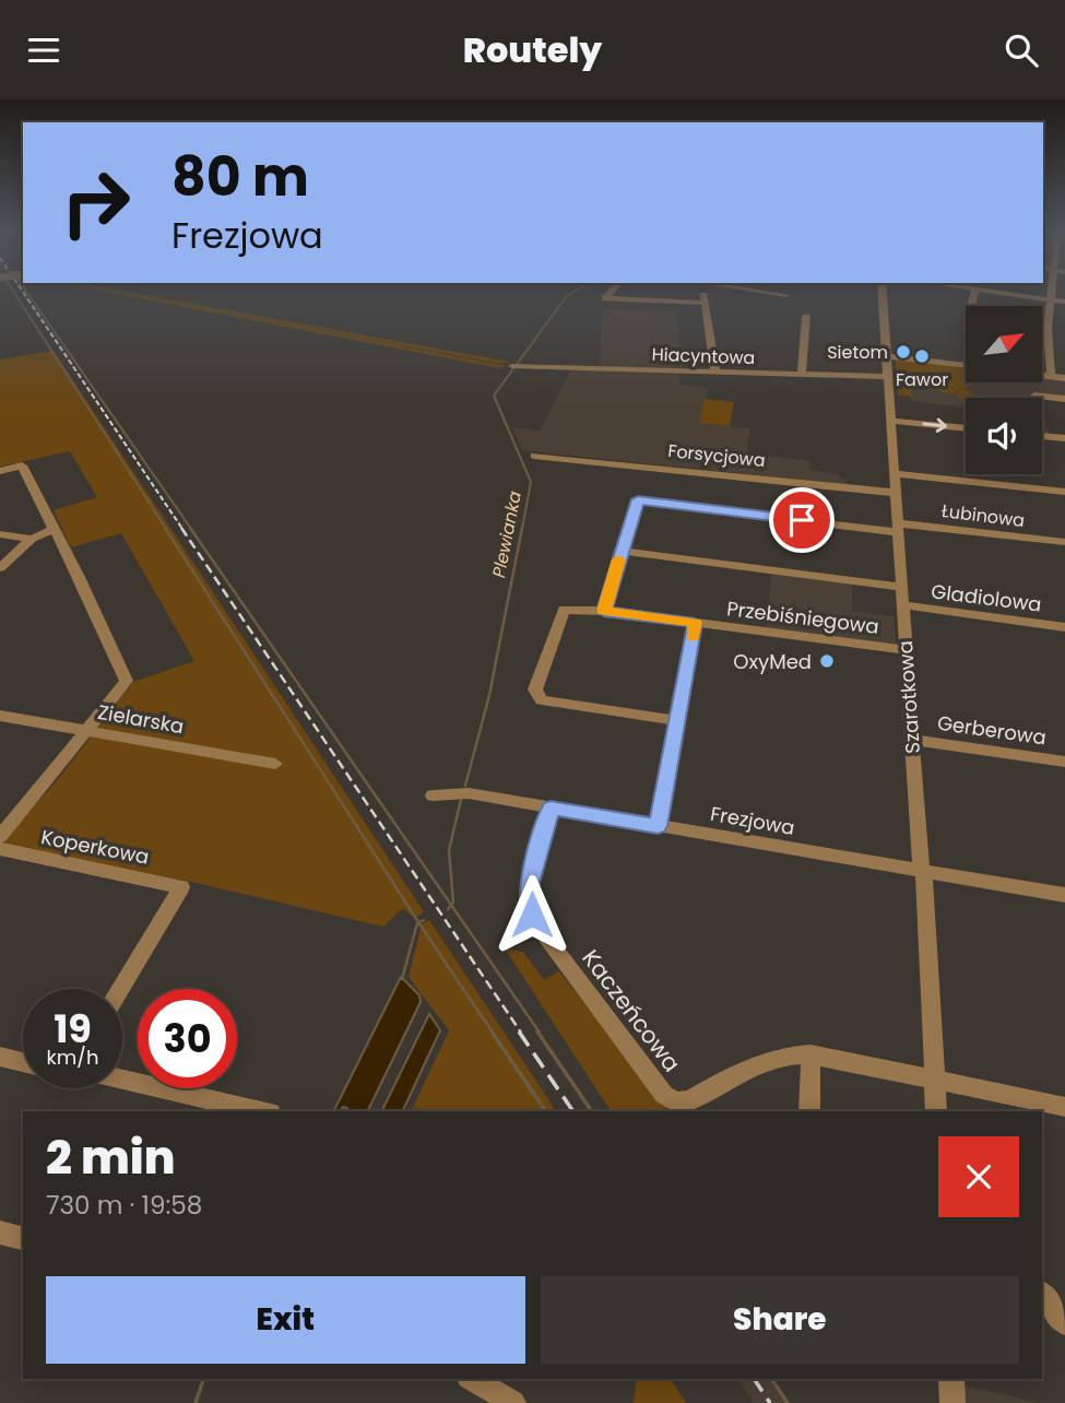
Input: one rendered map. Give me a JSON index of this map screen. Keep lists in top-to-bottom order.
{
  "streets": {
    "street": [
      "Hiacyntowa",
      "Forsycjowa",
      "Łubinowa",
      "Gladiolowa",
      "Przebiśniegowa",
      "Szarotkowa",
      "Zielarska",
      "Gerberowa",
      "Frezjowa",
      "Koperkowa",
      "Kaczeńcowa"
    ]
  },
  "crossings": [
    ["Hiacyntowa", "Szarotkowa"],
    ["Forsycjowa", "Szarotkowa"],
    ["Łubinowa", "Szarotkowa"],
    ["Gladiolowa", "Szarotkowa"],
    ["Przebiśniegowa", "Szarotkowa"],
    ["Szarotkowa", "Gerberowa"],
    ["Szarotkowa", "Frezjowa"],
    ["Szarotkowa", "Kaczeńcowa"],
    ["Frezjowa", "Kaczeńcowa"]
  ],
  "water": ["Plewianka"],
  "places": ["Sietom", "Fawor", "OxyMed"],
  "north": "top right",
  "page": {
    "header": "Routely",
    "turn": ["80 m", "Frezjowa"],
    "speed": "19 km/h",
    "limit": "30",
    "heading": ["2 min", "730 m · 19:58"],
    "buttons": ["Exit", "Share"]
  }
}
